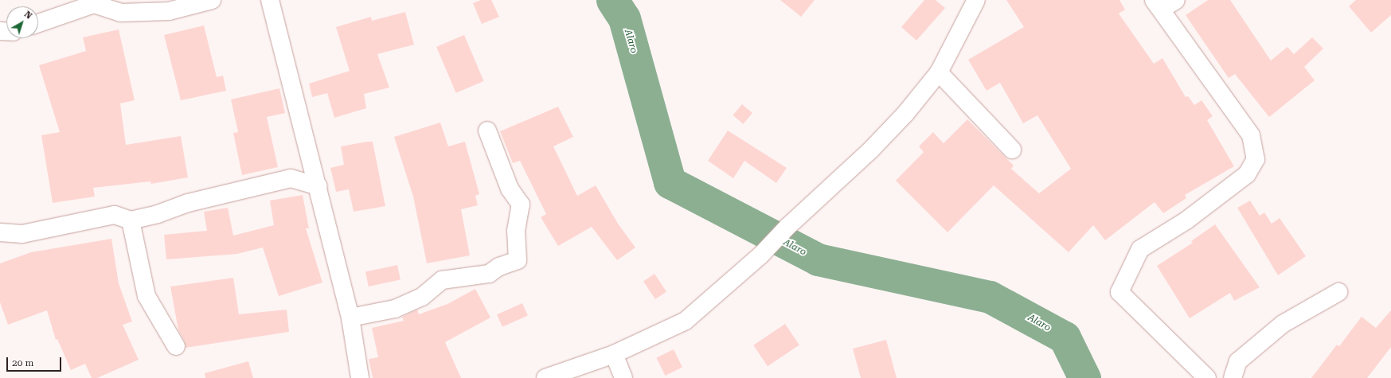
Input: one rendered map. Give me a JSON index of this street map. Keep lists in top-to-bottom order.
{
  "water": ["Alaro"],
  "scale_bar": "20 m",
  "north": "top right"
}
